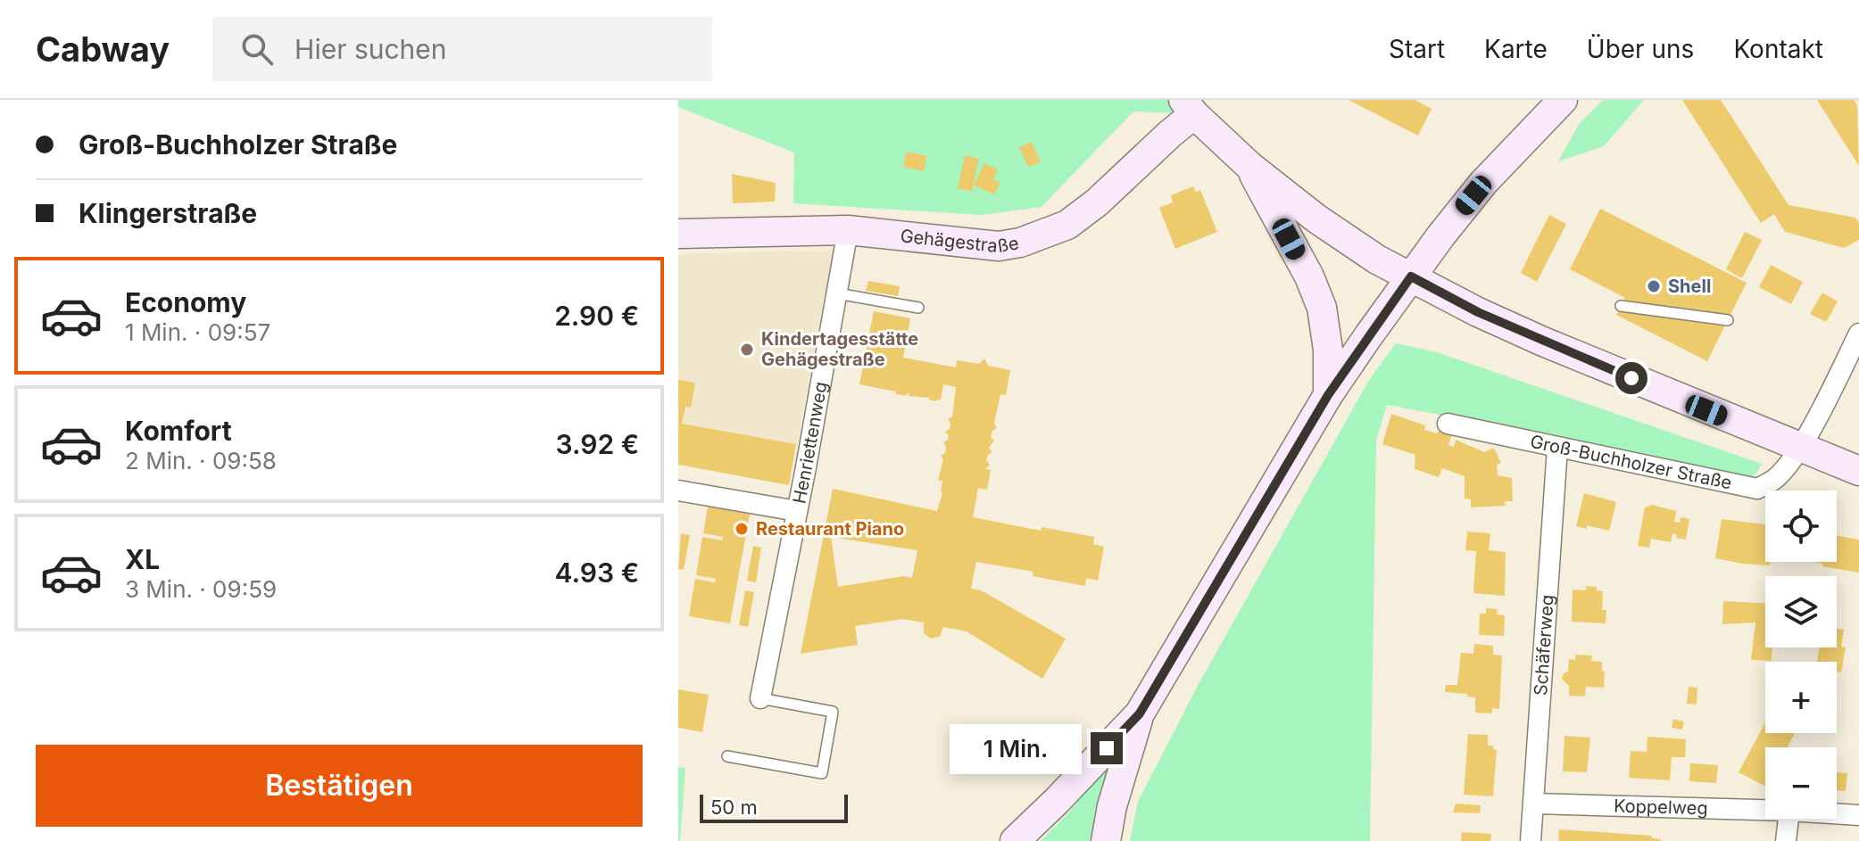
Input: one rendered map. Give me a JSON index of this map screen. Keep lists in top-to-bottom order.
{
  "streets": {
    "street": [
      "Gehägestraße",
      "Henriettenweg",
      "Groß-Buchholzer Straße",
      "Schäferweg",
      "Koppelweg"
    ]
  },
  "crossings": [
    ["Gehägestraße", "Henriettenweg"],
    ["Groß-Buchholzer Straße", "Schäferweg"],
    ["Schäferweg", "Koppelweg"]
  ],
  "places": ["Shell", "Kindertagesstätte Gehägestraße", "Restaurant Piano"],
  "scale_bar": "50 m",
  "page": {
    "header": "Cabway",
    "search": "Hier suchen",
    "nav": [
      "Start",
      "Karte",
      "Über uns",
      "Kontakt"
    ],
    "banner": ["Groß-Buchholzer Straße", "Klingerstraße"],
    "list": [
      {
        "name": "Economy",
        "note": "1 Min. · 09:57",
        "value": "2.90 €"
      },
      {
        "name": "Komfort",
        "note": "2 Min. · 09:58",
        "value": "3.92 €"
      },
      {
        "name": "XL",
        "note": "3 Min. · 09:59",
        "value": "4.93 €"
      }
    ],
    "map_buttons": ["+", "−"],
    "bubble": "1 Min.",
    "buttons": "Bestätigen",
    "scale": "50 m"
  }
}
